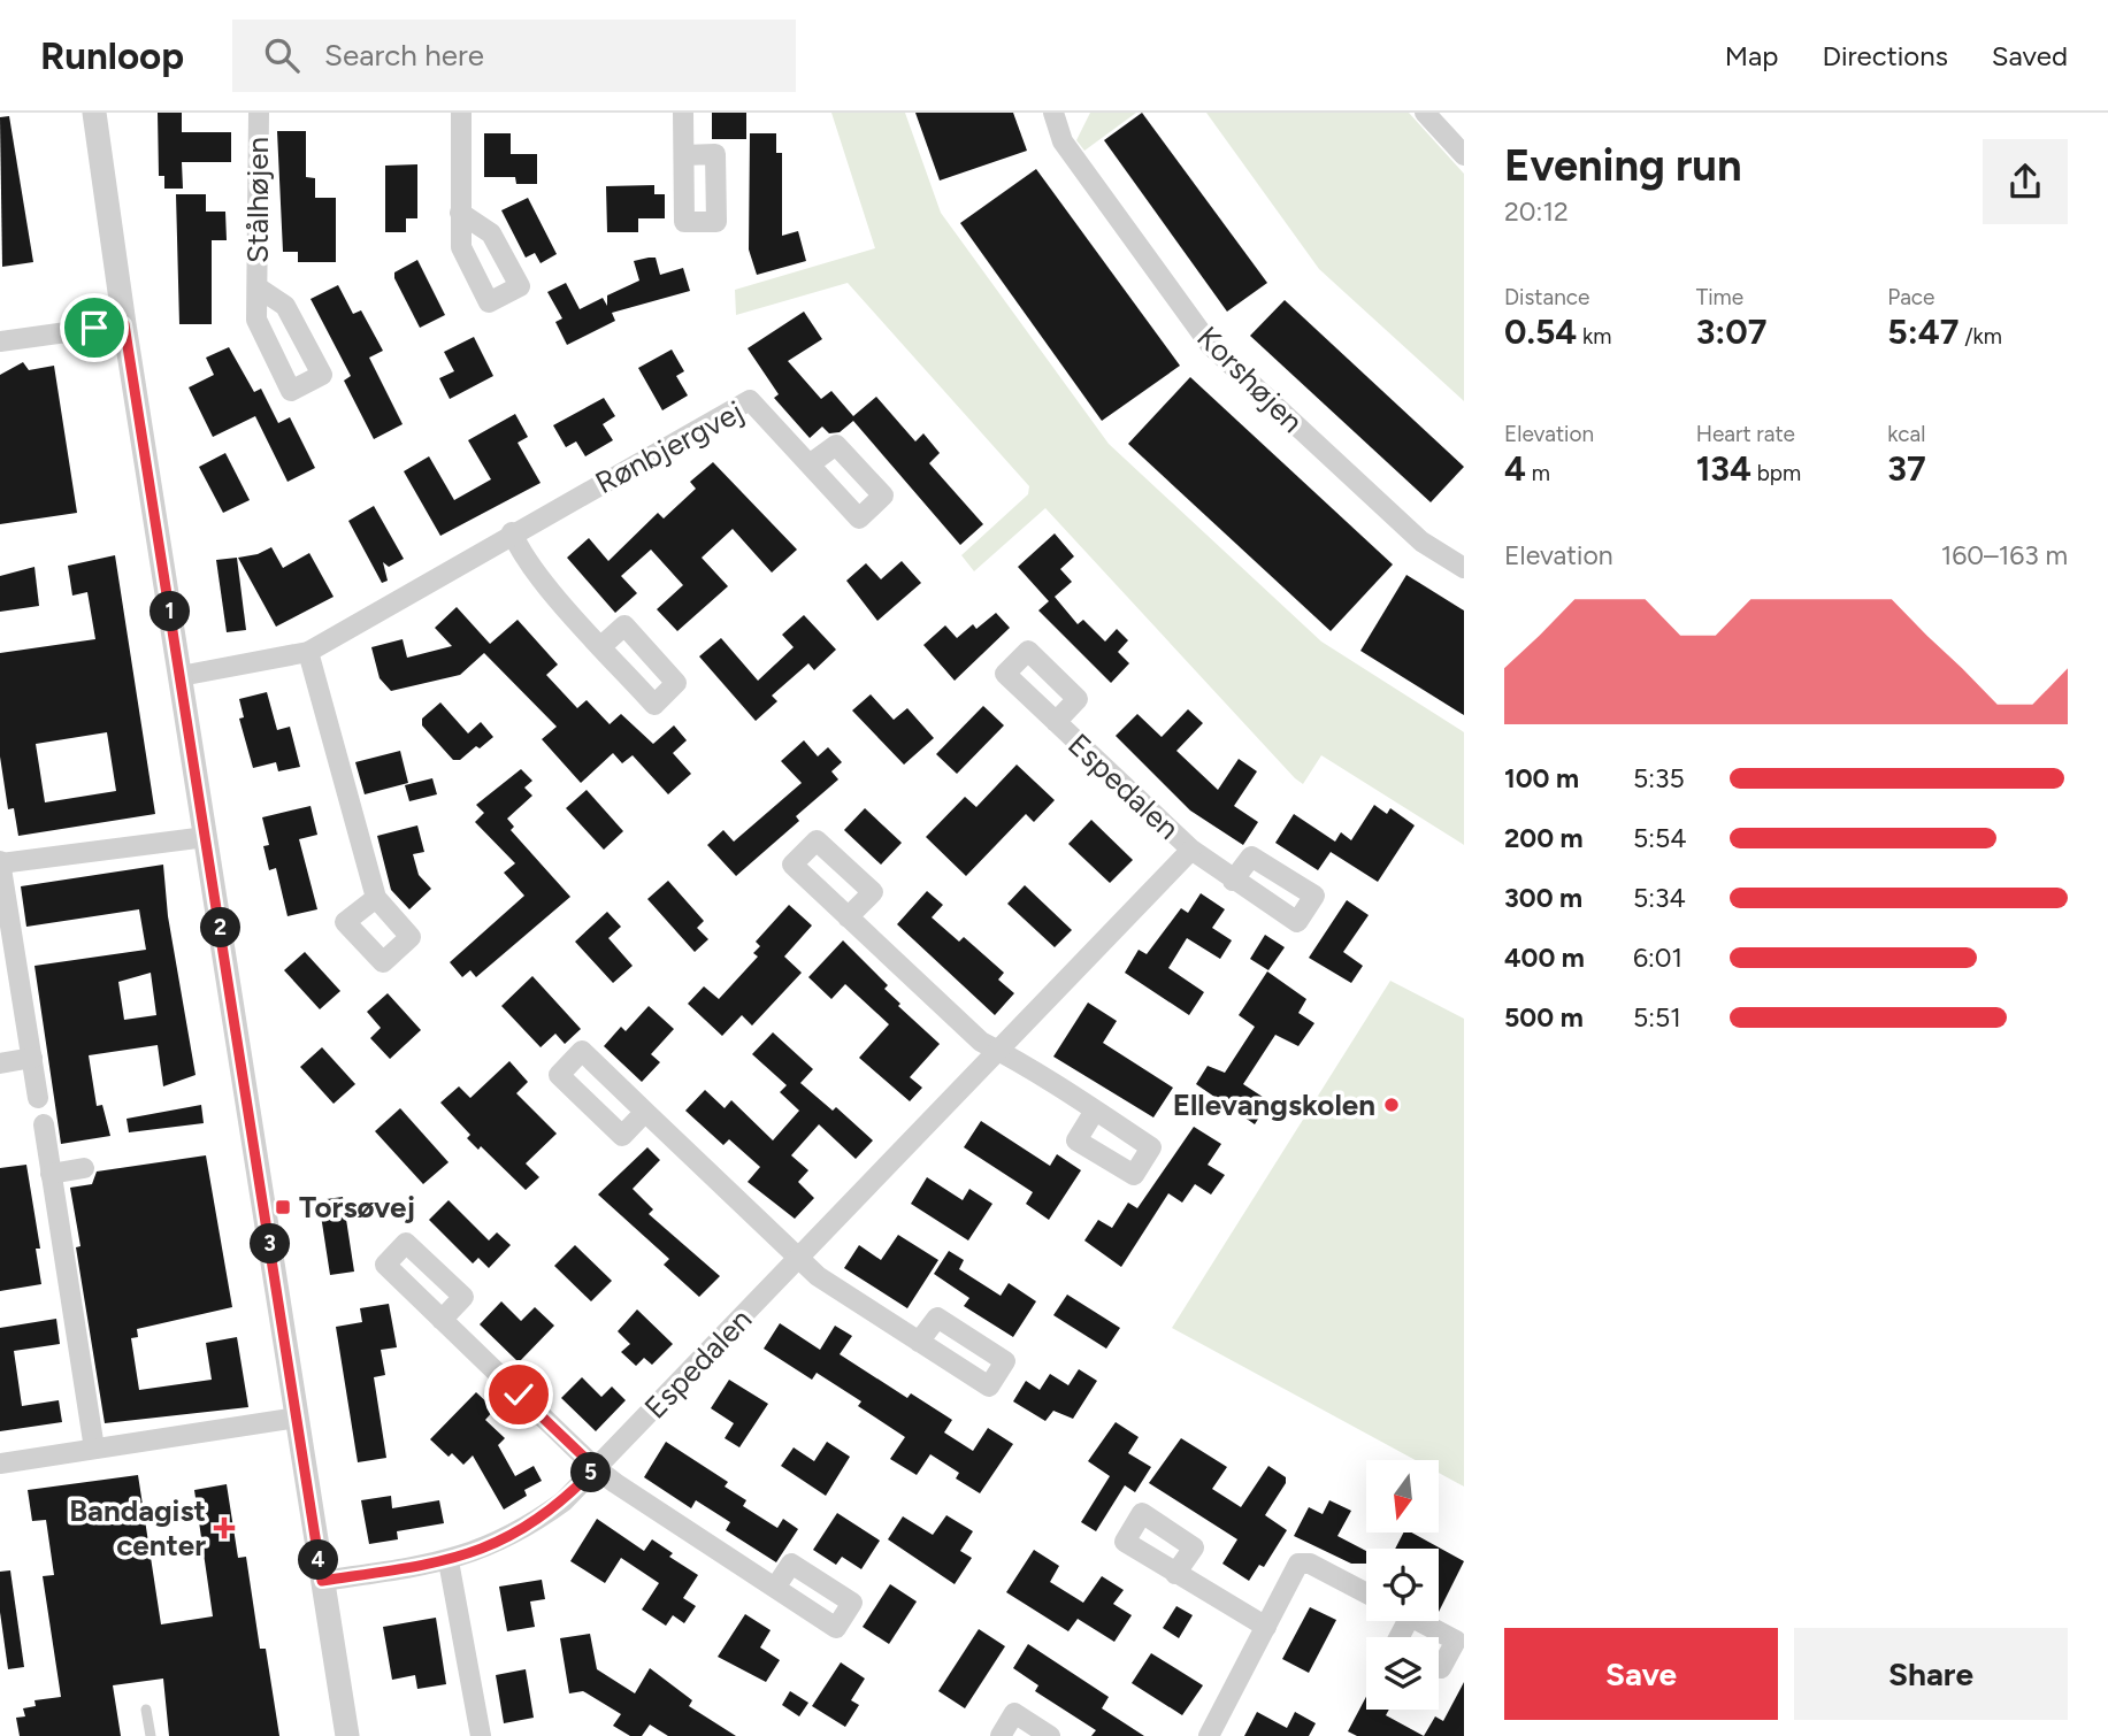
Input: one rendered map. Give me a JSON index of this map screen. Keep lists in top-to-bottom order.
{
  "streets": {
    "street": [
      "Stålhøjen",
      "Korshøjen",
      "Rønbjergvej",
      "Espedalen"
    ]
  },
  "places": {
    "other": ["Ellevangskolen"],
    "transit": ["Torsøvej"],
    "health": ["Bandagist center"]
  },
  "north": "bottom",
  "page": {
    "header": "Runloop",
    "search": "Search here",
    "nav": ["Map", "Directions", "Saved"],
    "heading": ["Evening run", "20:12"],
    "stats": [
      ["Distance", "0.54 km"],
      ["Time", "3:07"],
      ["Pace", "5:47 /km"],
      ["Elevation", "4 m"],
      ["Heart rate", "134 bpm"],
      ["kcal", "37"]
    ],
    "chart": ["Elevation", "160–163 m"],
    "pins": [
      "1",
      "2",
      "3",
      "5",
      "4"
    ],
    "list": [
      {
        "name": "100 m",
        "note": "5:35"
      },
      {
        "name": "200 m",
        "note": "5:54"
      },
      {
        "name": "300 m",
        "note": "5:34"
      },
      {
        "name": "400 m",
        "note": "6:01"
      },
      {
        "name": "500 m",
        "note": "5:51"
      }
    ],
    "buttons": ["Save", "Share"]
  }
}
